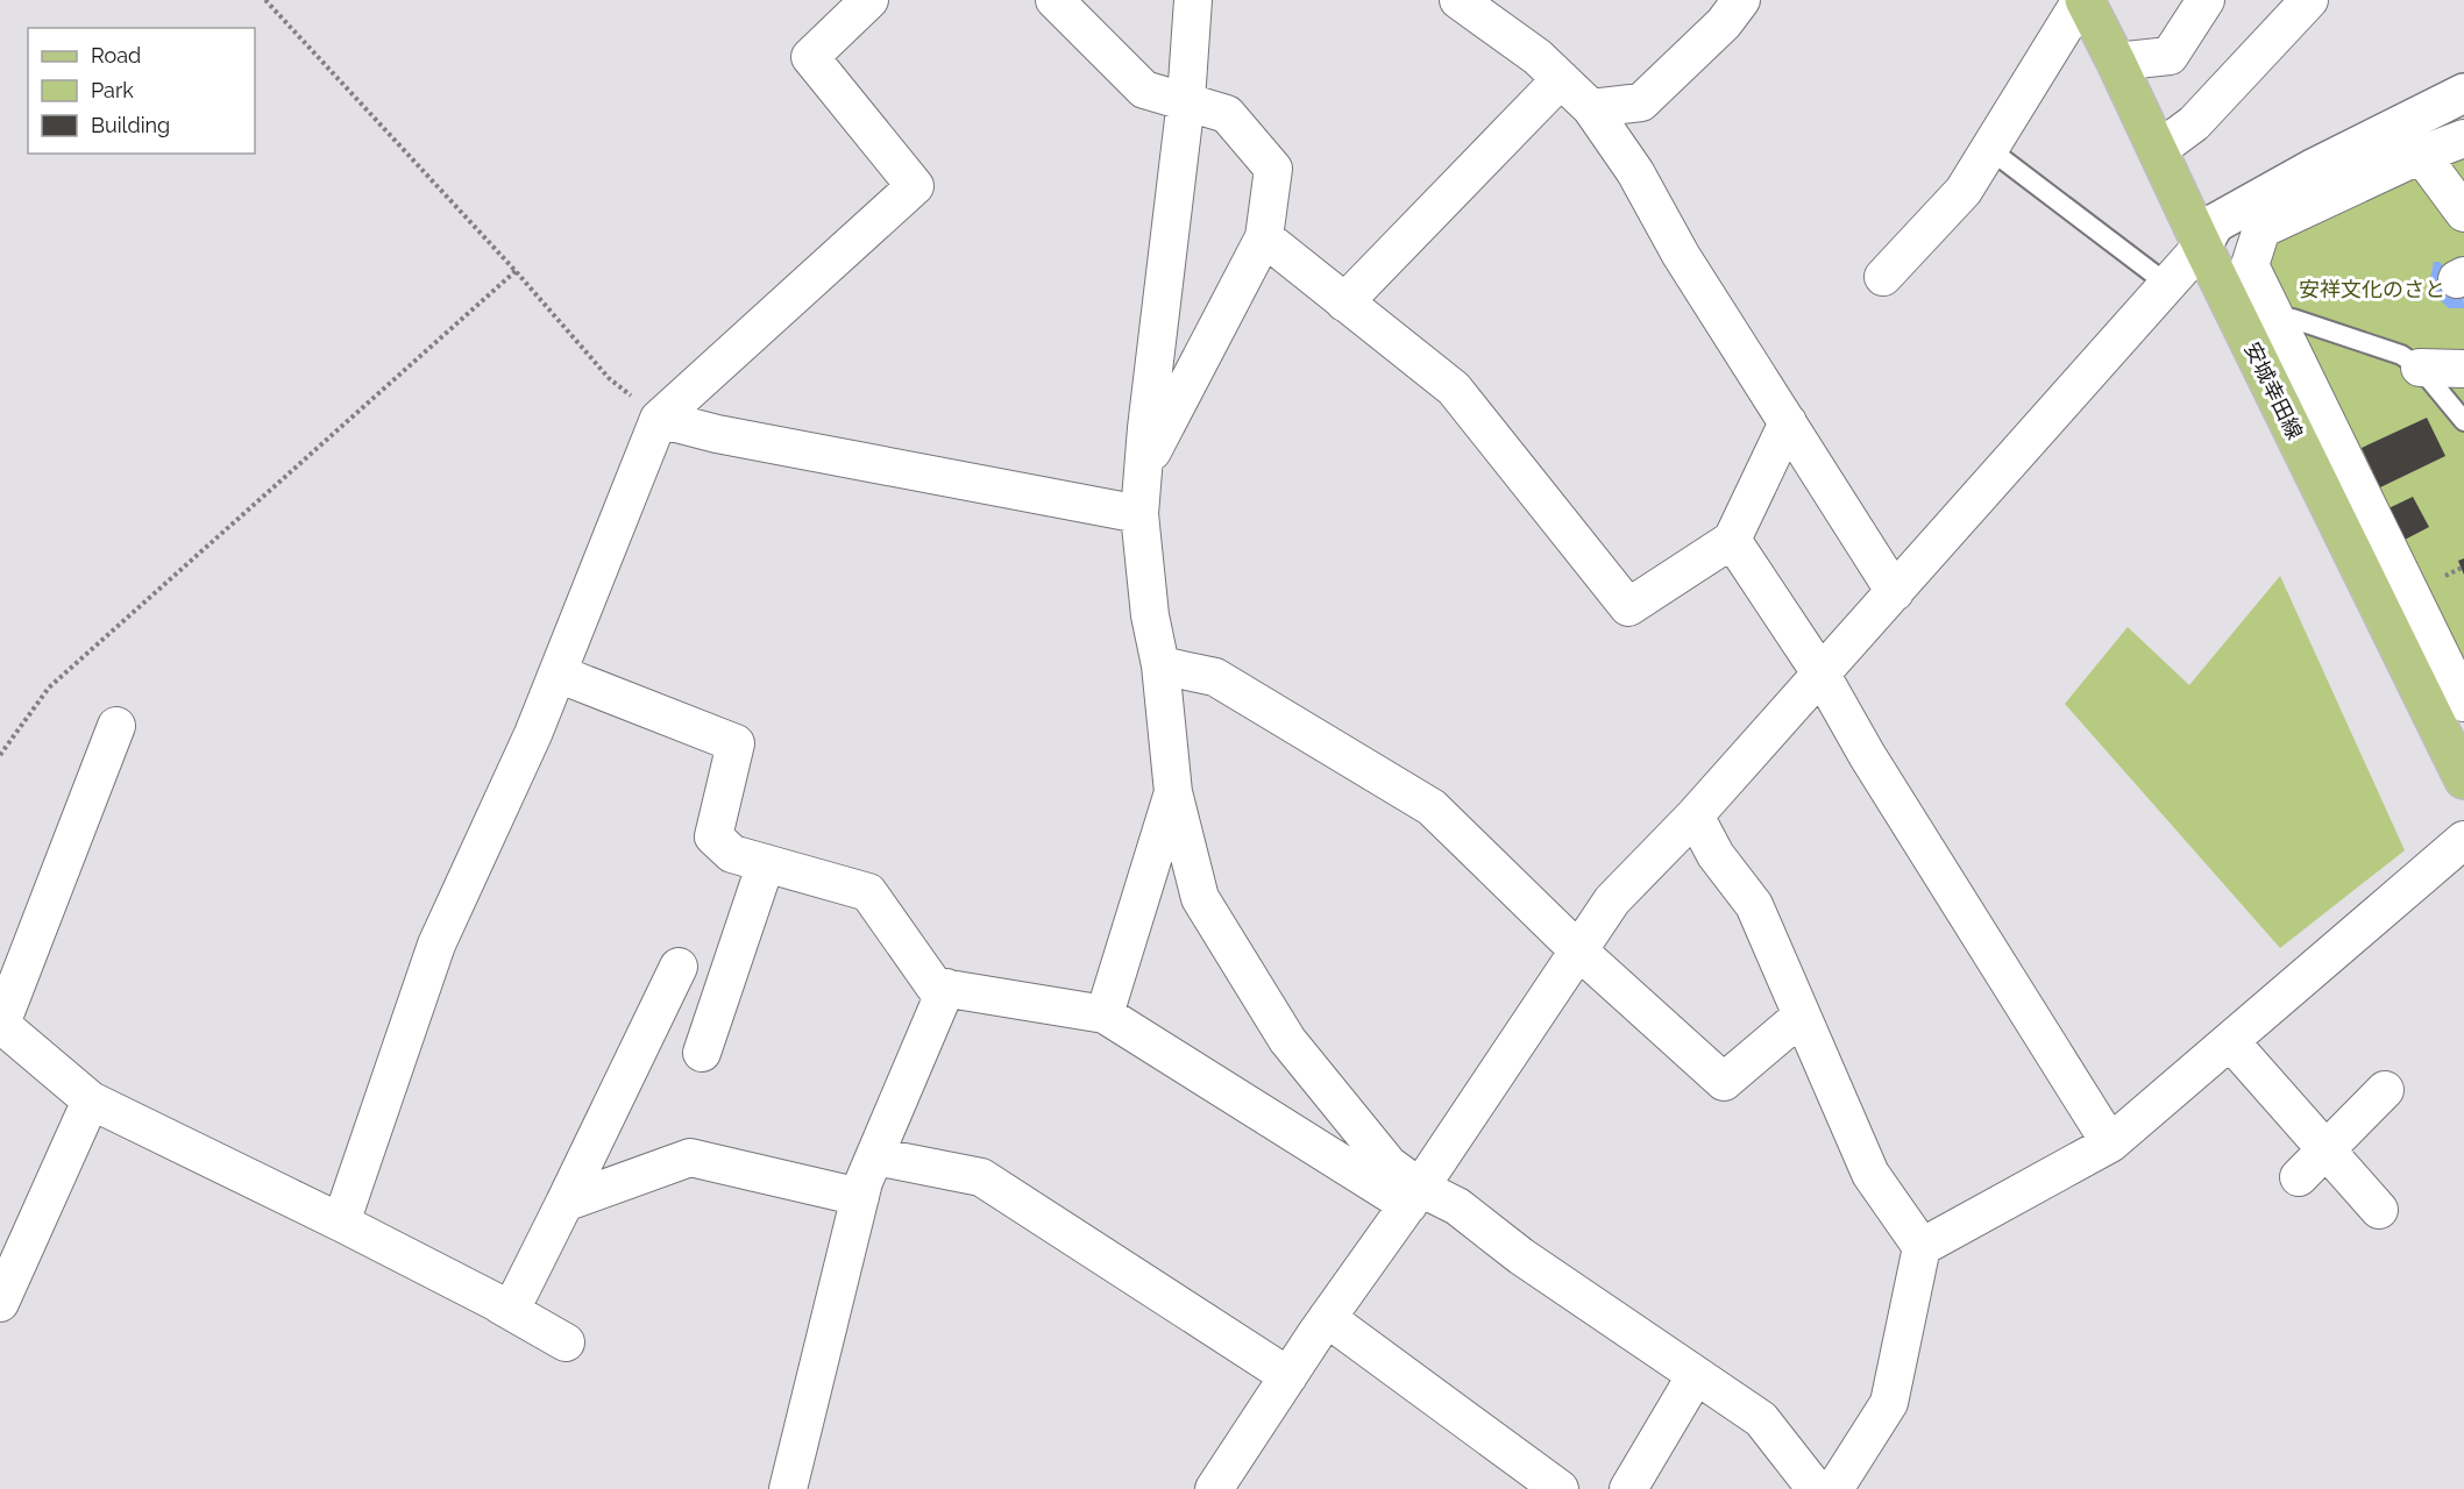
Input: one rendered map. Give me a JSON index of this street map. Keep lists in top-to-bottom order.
{
  "streets": {
    "main road": ["安城幸田線"]
  },
  "parks": ["安祥文化のさと"],
  "legend": ["Road", "Park", "Building"]
}
